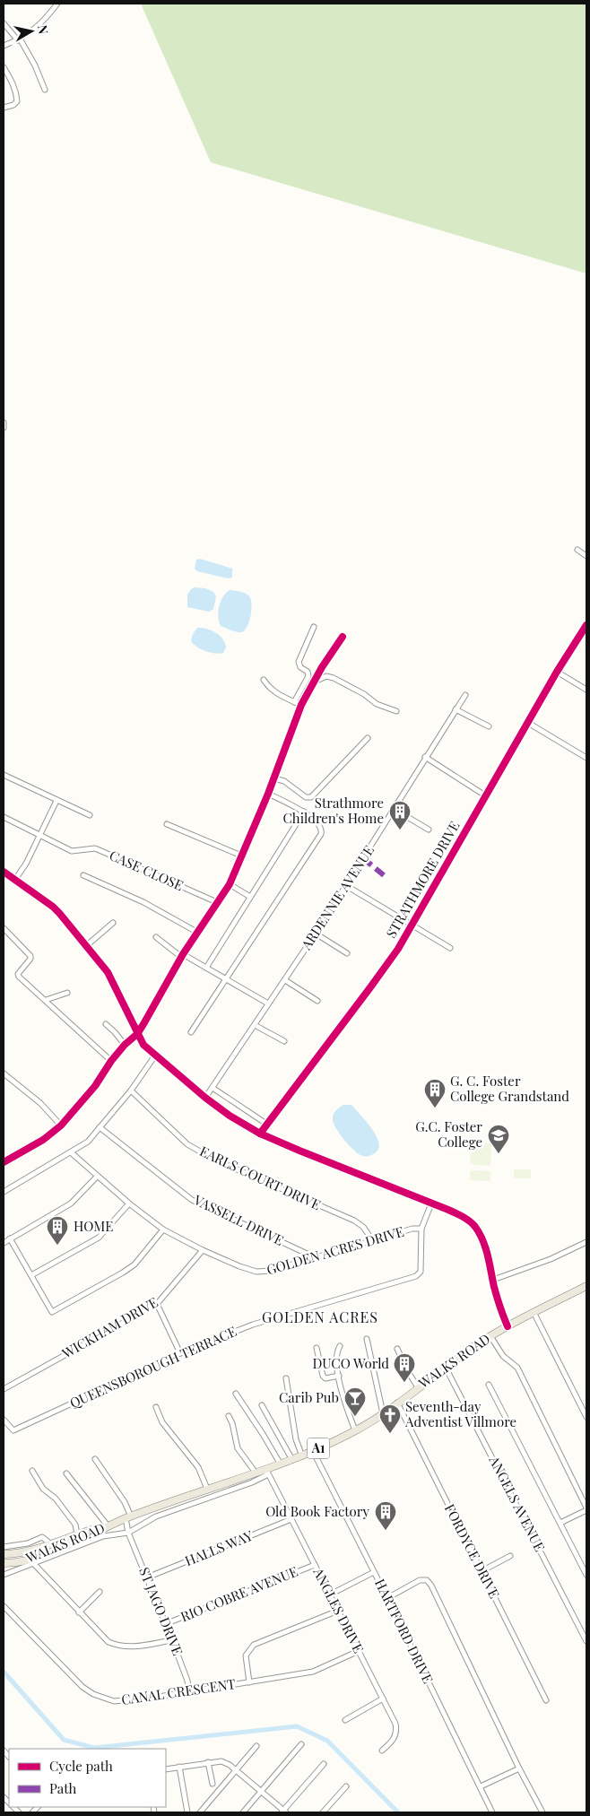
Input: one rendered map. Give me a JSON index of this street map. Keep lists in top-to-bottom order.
{
  "streets": {
    "main road": ["WALKS ROAD", "A1"],
    "street": [
      "CASE CLOSE",
      "STRATHMORE DRIVE",
      "ARDENNIE AVENUE",
      "EARLS COURT DRIVE",
      "VASSELL DRIVE",
      "GOLDEN ACRES DRIVE",
      "WICKHAM DRIVE",
      "QUEENSBOROUGH TERRACE",
      "ANGELS AVENUE",
      "HALLS WAY",
      "FORDYCE DRIVE",
      "RIO COBRE AVENUE",
      "ANGLES DRIVE",
      "ST JAGO DRIVE",
      "HARTFORD DRIVE",
      "CANAL CRESCENT"
    ]
  },
  "crossings": [
    ["EARLS COURT DRIVE", "GOLDEN ACRES DRIVE"],
    ["VASSELL DRIVE", "GOLDEN ACRES DRIVE"],
    ["GOLDEN ACRES DRIVE", "WICKHAM DRIVE"],
    ["GOLDEN ACRES DRIVE", "QUEENSBOROUGH TERRACE"],
    ["WALKS ROAD", "ANGELS AVENUE"],
    ["WALKS ROAD", "FORDYCE DRIVE"],
    ["WALKS ROAD", "ANGLES DRIVE"],
    ["WALKS ROAD", "ST JAGO DRIVE"],
    ["WALKS ROAD", "HARTFORD DRIVE"],
    ["HALLS WAY", "ANGLES DRIVE"],
    ["HALLS WAY", "ST JAGO DRIVE"],
    ["RIO COBRE AVENUE", "ANGLES DRIVE"],
    ["RIO COBRE AVENUE", "ST JAGO DRIVE"],
    ["ANGLES DRIVE", "CANAL CRESCENT"],
    ["ST JAGO DRIVE", "CANAL CRESCENT"]
  ],
  "districts": ["GOLDEN ACRES"],
  "places": {
    "building": [
      "Strathmore Children's Home",
      "G. C. Foster College Grandstand",
      "HOME",
      "DUCO World",
      "Old Book Factory"
    ],
    "school or university": ["G.C. Foster College"],
    "bar": ["Carib Pub"],
    "church": ["Seventh-day Adventist Villmore"]
  },
  "legend": ["Cycle path", "Path"],
  "north": "right"
}
